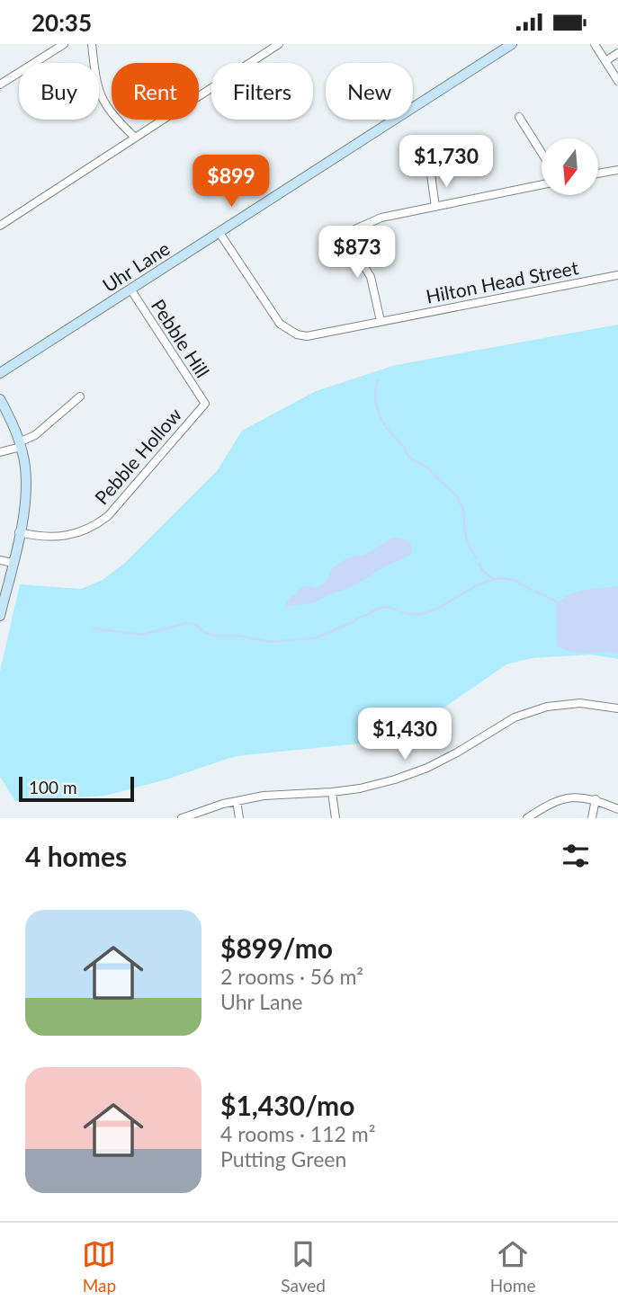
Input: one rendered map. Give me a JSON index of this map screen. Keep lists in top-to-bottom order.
{
  "streets": {
    "street": [
      "Uhr Lane",
      "Hilton Head Street",
      "Pebble Hill",
      "Pebble Hollow"
    ]
  },
  "crossings": [
    ["Uhr Lane", "Hilton Head Street"],
    ["Uhr Lane", "Pebble Hill"],
    ["Pebble Hill", "Pebble Hollow"]
  ],
  "scale_bar": "100 m",
  "north": "bottom",
  "page": {
    "status": "20:35",
    "chip": [
      "Buy",
      "Rent",
      "Filters",
      "New"
    ],
    "price": [
      "$1,730",
      "$899",
      "$873",
      "$1,430"
    ],
    "scale": "100 m",
    "heading": "4 homes",
    "list": [
      {
        "name": "$899/mo",
        "note": "2 rooms · 56 m² · Uhr Lane"
      },
      {
        "name": "$1,430/mo",
        "note": "4 rooms · 112 m² · Putting Green"
      }
    ],
    "tabs": ["Map", "Saved", "Home"]
  }
}
